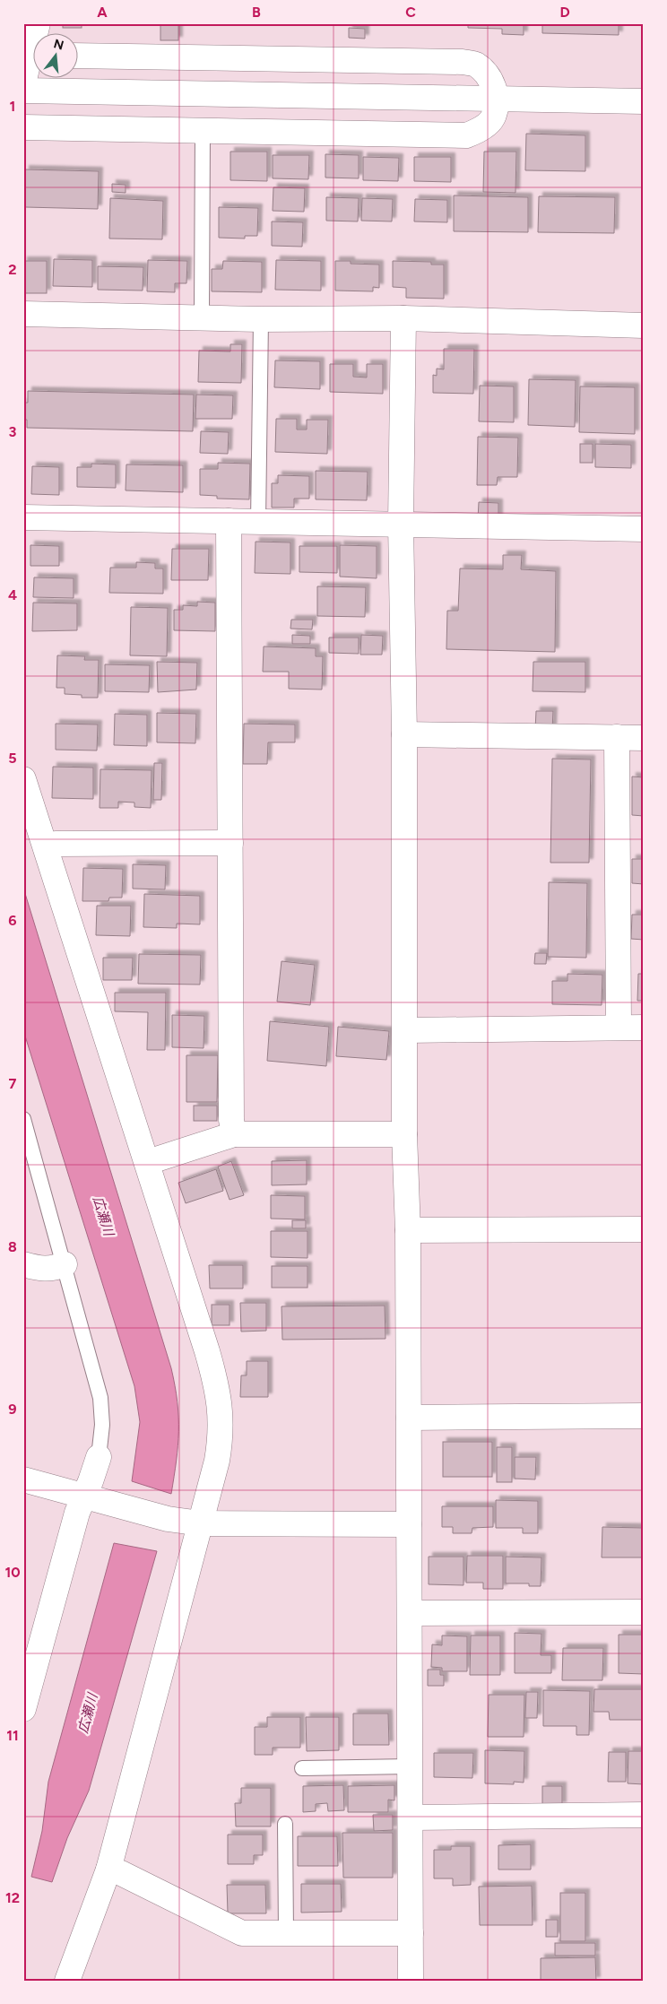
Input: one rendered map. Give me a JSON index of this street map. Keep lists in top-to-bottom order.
{
  "water": ["広瀬川"],
  "north": "top",
  "grid": {
    "columns": [
      "A",
      "B",
      "C",
      "D"
    ],
    "rows": [
      "1",
      "2",
      "3",
      "4",
      "5",
      "6",
      "7",
      "8",
      "9",
      "10",
      "11",
      "12"
    ]
  }
}
